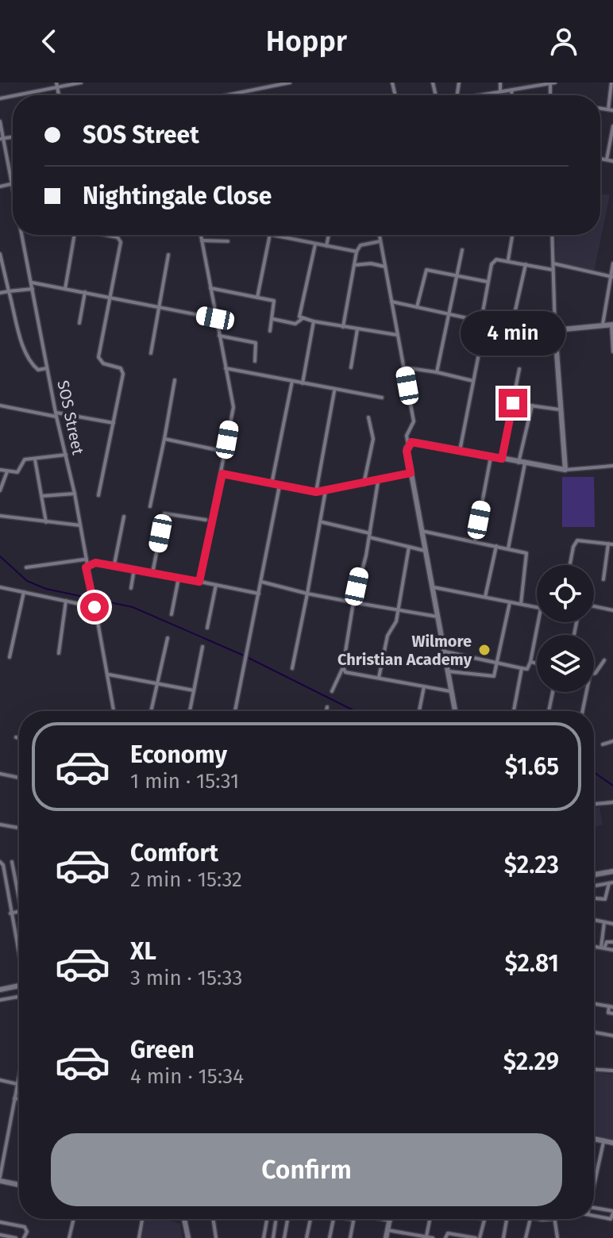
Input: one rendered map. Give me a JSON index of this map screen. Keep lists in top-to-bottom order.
{
  "streets": {
    "street": ["SOS Street"]
  },
  "places": ["Wilmore Christian Academy"],
  "page": {
    "header": "Hoppr",
    "banner": ["SOS Street", "Nightingale Close"],
    "bubble": "4 min",
    "list": [
      {
        "name": "Economy",
        "note": "1 min · 15:31",
        "value": "$1.65"
      },
      {
        "name": "Comfort",
        "note": "2 min · 15:32",
        "value": "$2.23"
      },
      {
        "name": "XL",
        "note": "3 min · 15:33",
        "value": "$2.81"
      },
      {
        "name": "Green",
        "note": "4 min · 15:34",
        "value": "$2.29"
      }
    ],
    "buttons": "Confirm"
  }
}
